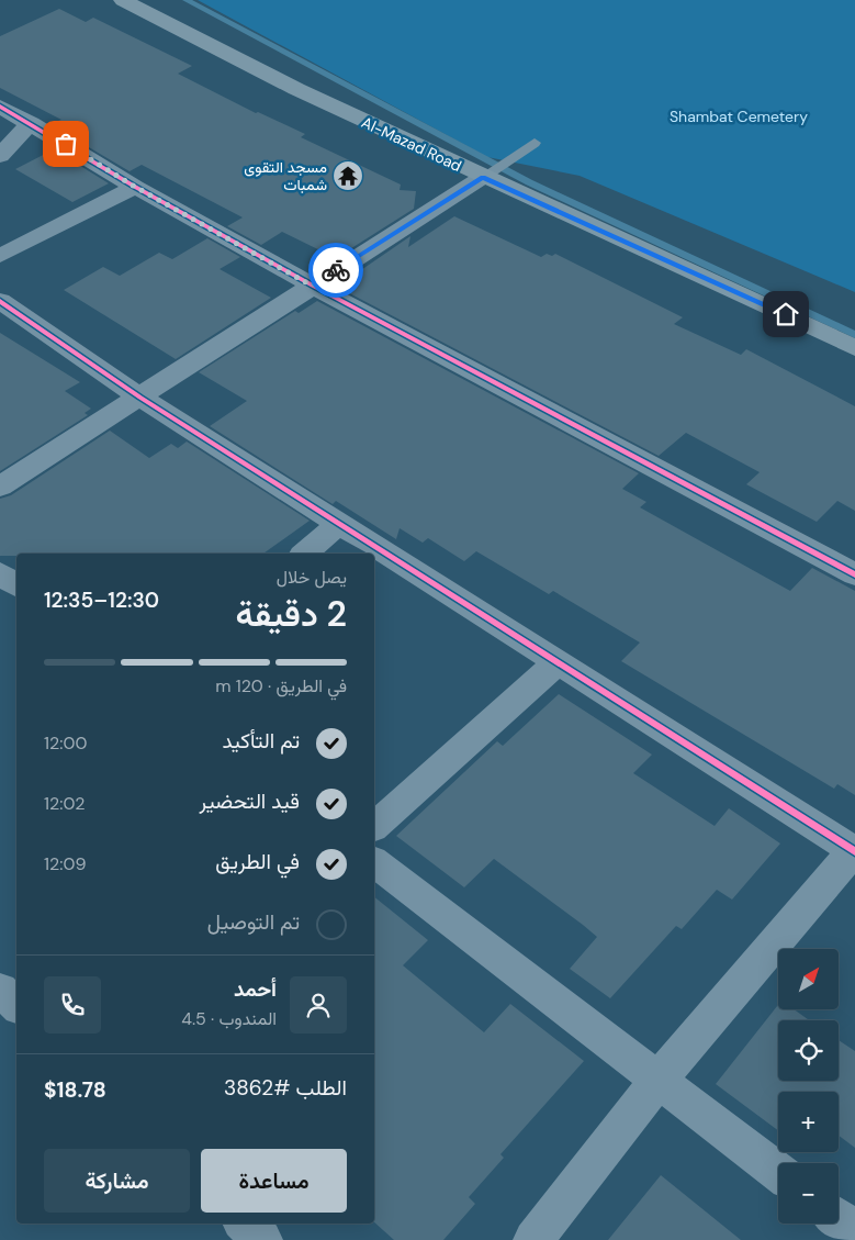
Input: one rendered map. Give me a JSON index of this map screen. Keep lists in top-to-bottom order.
{
  "streets": {
    "street": ["Al-Mazad Road"]
  },
  "parks": ["Shambat Cemetery"],
  "places": {
    "temple": ["مسجد التقوى شمبات"]
  },
  "north": "top right",
  "page": {
    "heading": ["2 دقيقة", "يصل خلال", "12:30–12:35"],
    "panel": [
      "أحمد",
      "المندوب · 4.5",
      "الطلب #3862",
      "$18.78"
    ],
    "bar": "في الطريق · 120 m",
    "list": [
      ["تم التأكيد", "12:00"],
      ["قيد التحضير", "12:02"],
      ["في الطريق", "12:09"],
      "تم التوصيل"
    ],
    "map_buttons": ["+", "−"],
    "buttons": ["مساعدة", "مشاركة"]
  }
}
